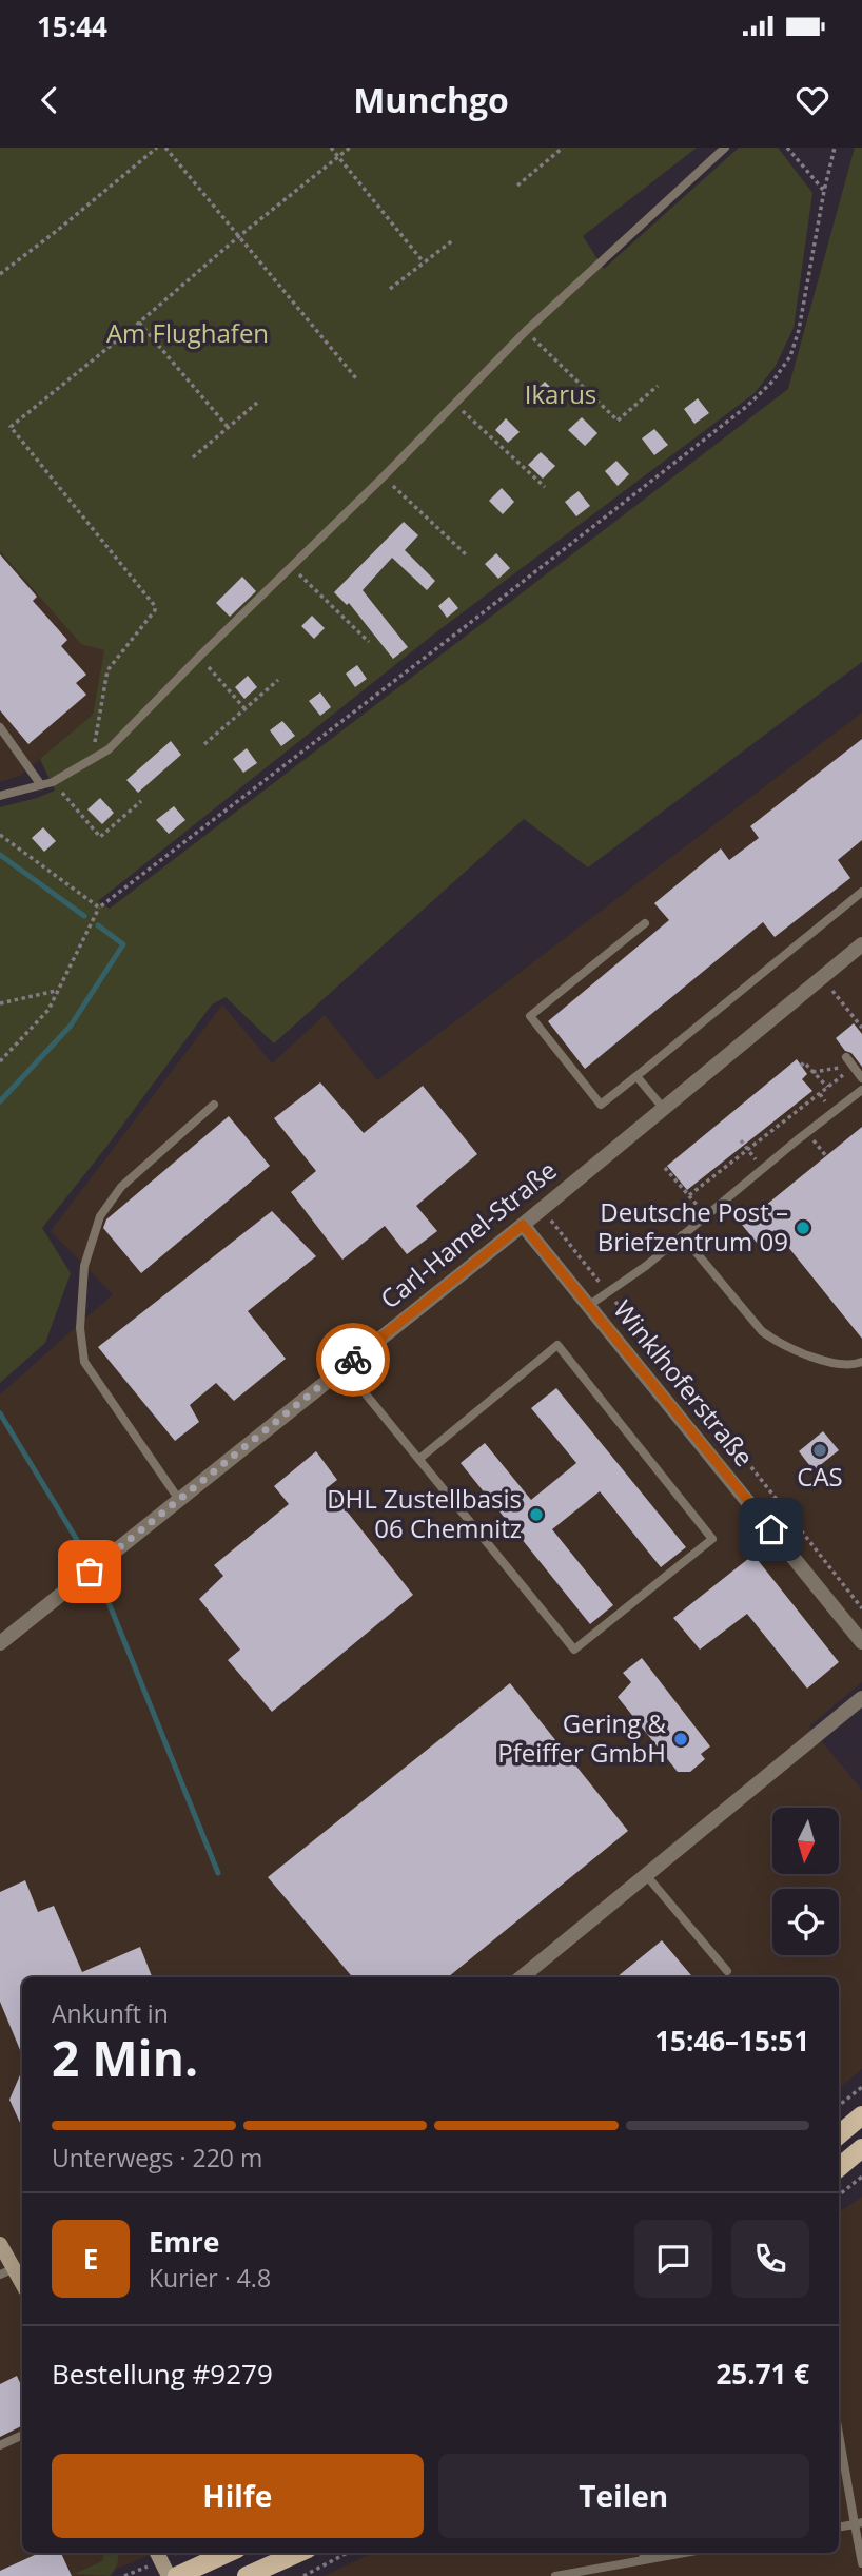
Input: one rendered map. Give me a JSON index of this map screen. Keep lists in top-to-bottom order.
{
  "streets": {
    "street": ["Carl-Hamel-Straße", "Winklhoferstraße"]
  },
  "crossings": [
    ["Carl-Hamel-Straße", "Winklhoferstraße"]
  ],
  "parks": ["Am Flughafen", "Ikarus"],
  "places": [
    "Deutsche Post – Briefzentrum 09",
    "CAS",
    "DHL Zustellbasis 06 Chemnitz",
    "Gering & Pfeiffer GmbH"
  ],
  "north": "bottom",
  "page": {
    "status": "15:44",
    "header": "Munchgo",
    "heading": ["2 Min.", "Ankunft in", "15:46–15:51"],
    "panel": [
      "Emre",
      "Kurier · 4.8",
      "Bestellung #9279",
      "25.71 €"
    ],
    "bar": "Unterwegs · 220 m",
    "round": "E",
    "buttons": ["Hilfe", "Teilen"]
  }
}
